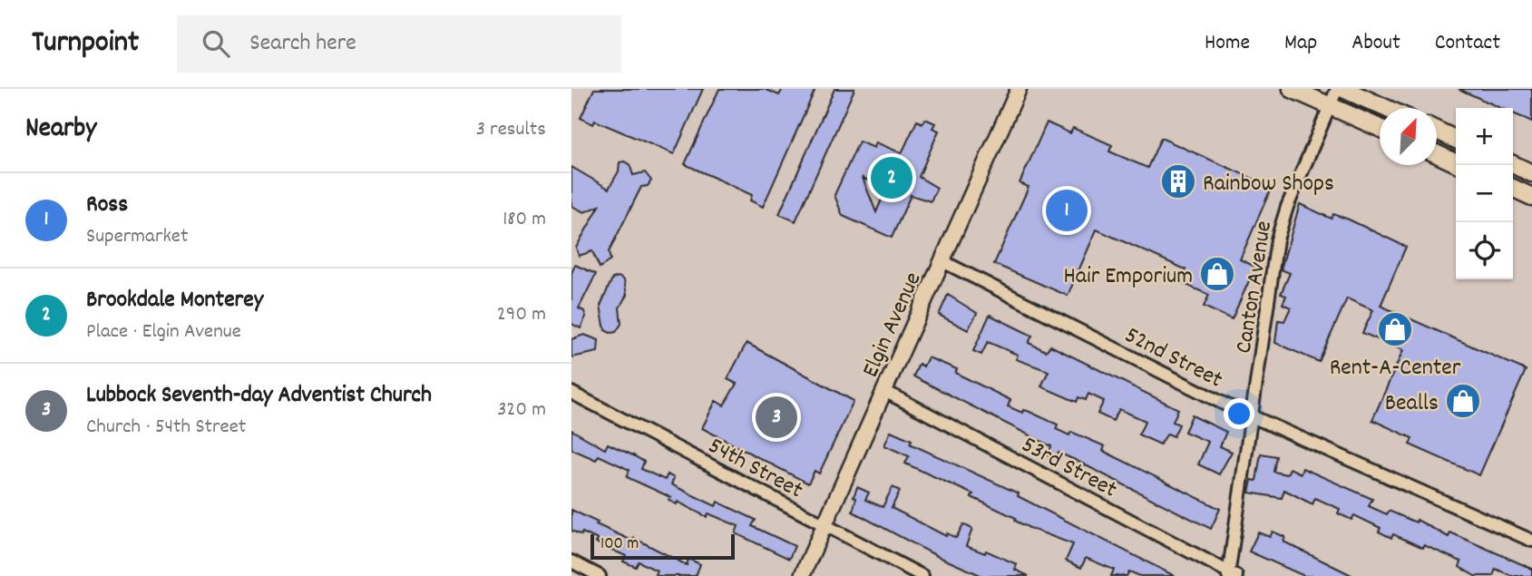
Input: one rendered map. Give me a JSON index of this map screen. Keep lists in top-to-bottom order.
{
  "streets": {
    "street": [
      "Canton Avenue",
      "Elgin Avenue",
      "52nd Street",
      "53rd Street",
      "54th Street"
    ]
  },
  "crossings": [
    ["Canton Avenue", "52nd Street"],
    ["Canton Avenue", "53rd Street"],
    ["Elgin Avenue", "52nd Street"],
    ["Elgin Avenue", "53rd Street"],
    ["Elgin Avenue", "54th Street"]
  ],
  "places": {
    "building": ["Rainbow Shops"],
    "shop": ["Hair Emporium", "Rent-A-Center", "Bealls"]
  },
  "scale_bar": "100 m",
  "north": "top right",
  "page": {
    "header": "Turnpoint",
    "search": "Search here",
    "nav": [
      "Home",
      "Map",
      "About",
      "Contact"
    ],
    "heading": ["Nearby", "3 results"],
    "map_buttons": ["+", "−"],
    "pins": ["2", "1", "3"],
    "list": [
      {
        "mark": "1",
        "name": "Ross",
        "note": "Supermarket",
        "value": "180 m"
      },
      {
        "mark": "2",
        "name": "Brookdale Monterey",
        "note": "Place · Elgin Avenue",
        "value": "290 m"
      },
      {
        "mark": "3",
        "name": "Lubbock Seventh-day Adventist Church",
        "note": "Church · 54th Street",
        "value": "320 m"
      }
    ],
    "scale": "100 m"
  }
}
